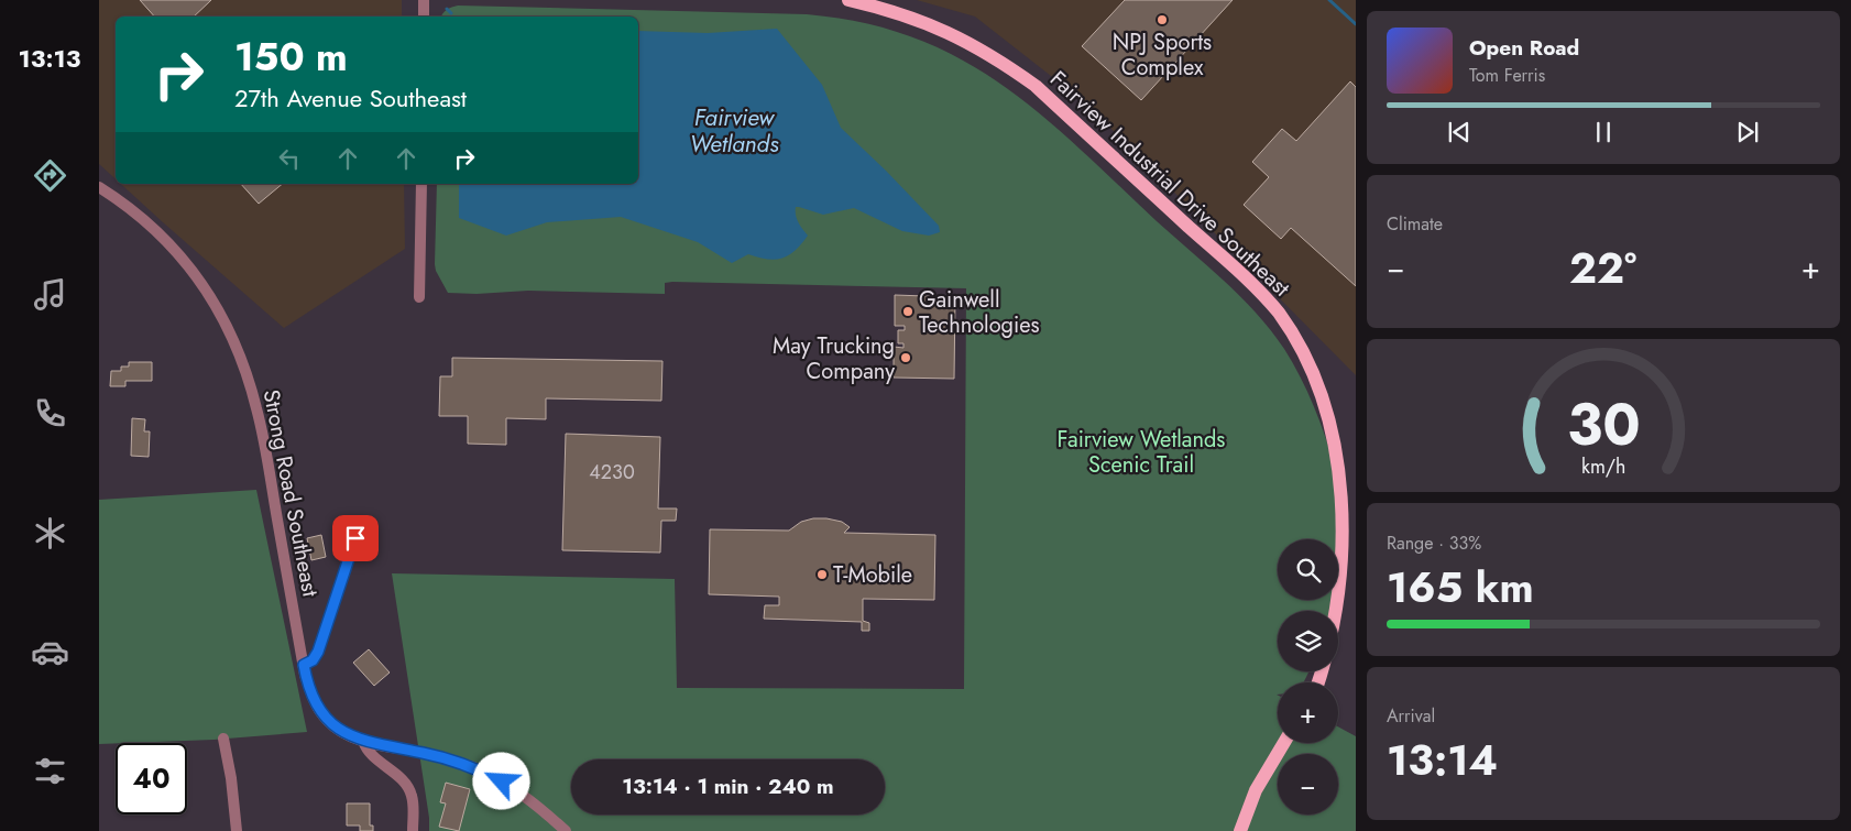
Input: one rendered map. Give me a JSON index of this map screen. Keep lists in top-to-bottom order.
{
  "streets": {
    "main road": ["Fairview Industrial Drive Southeast"],
    "street": ["Strong Road Southeast"]
  },
  "water": ["Fairview Wetlands"],
  "parks": ["Fairview Wetlands Scenic Trail"],
  "places": [
    "NPJ Sports Complex",
    "Gainwell Technologies",
    "May Trucking Company",
    "T-Mobile"
  ],
  "house_numbers": ["4230"],
  "page": {
    "tabs": "13:13",
    "turn": ["150 m", "27th Avenue Southeast"],
    "song": ["Open Road", "Tom Ferris"],
    "tile": [
      "Climate",
      ["Range · 33%", "165 km"],
      ["Arrival", "13:14"]
    ],
    "heat": ["−", "22°", "+"],
    "map_buttons": ["+", "−"],
    "limit": "40",
    "trip": "13:14 · 1 min · 240 m",
    "gauge": ["30", "km/h"]
  }
}
